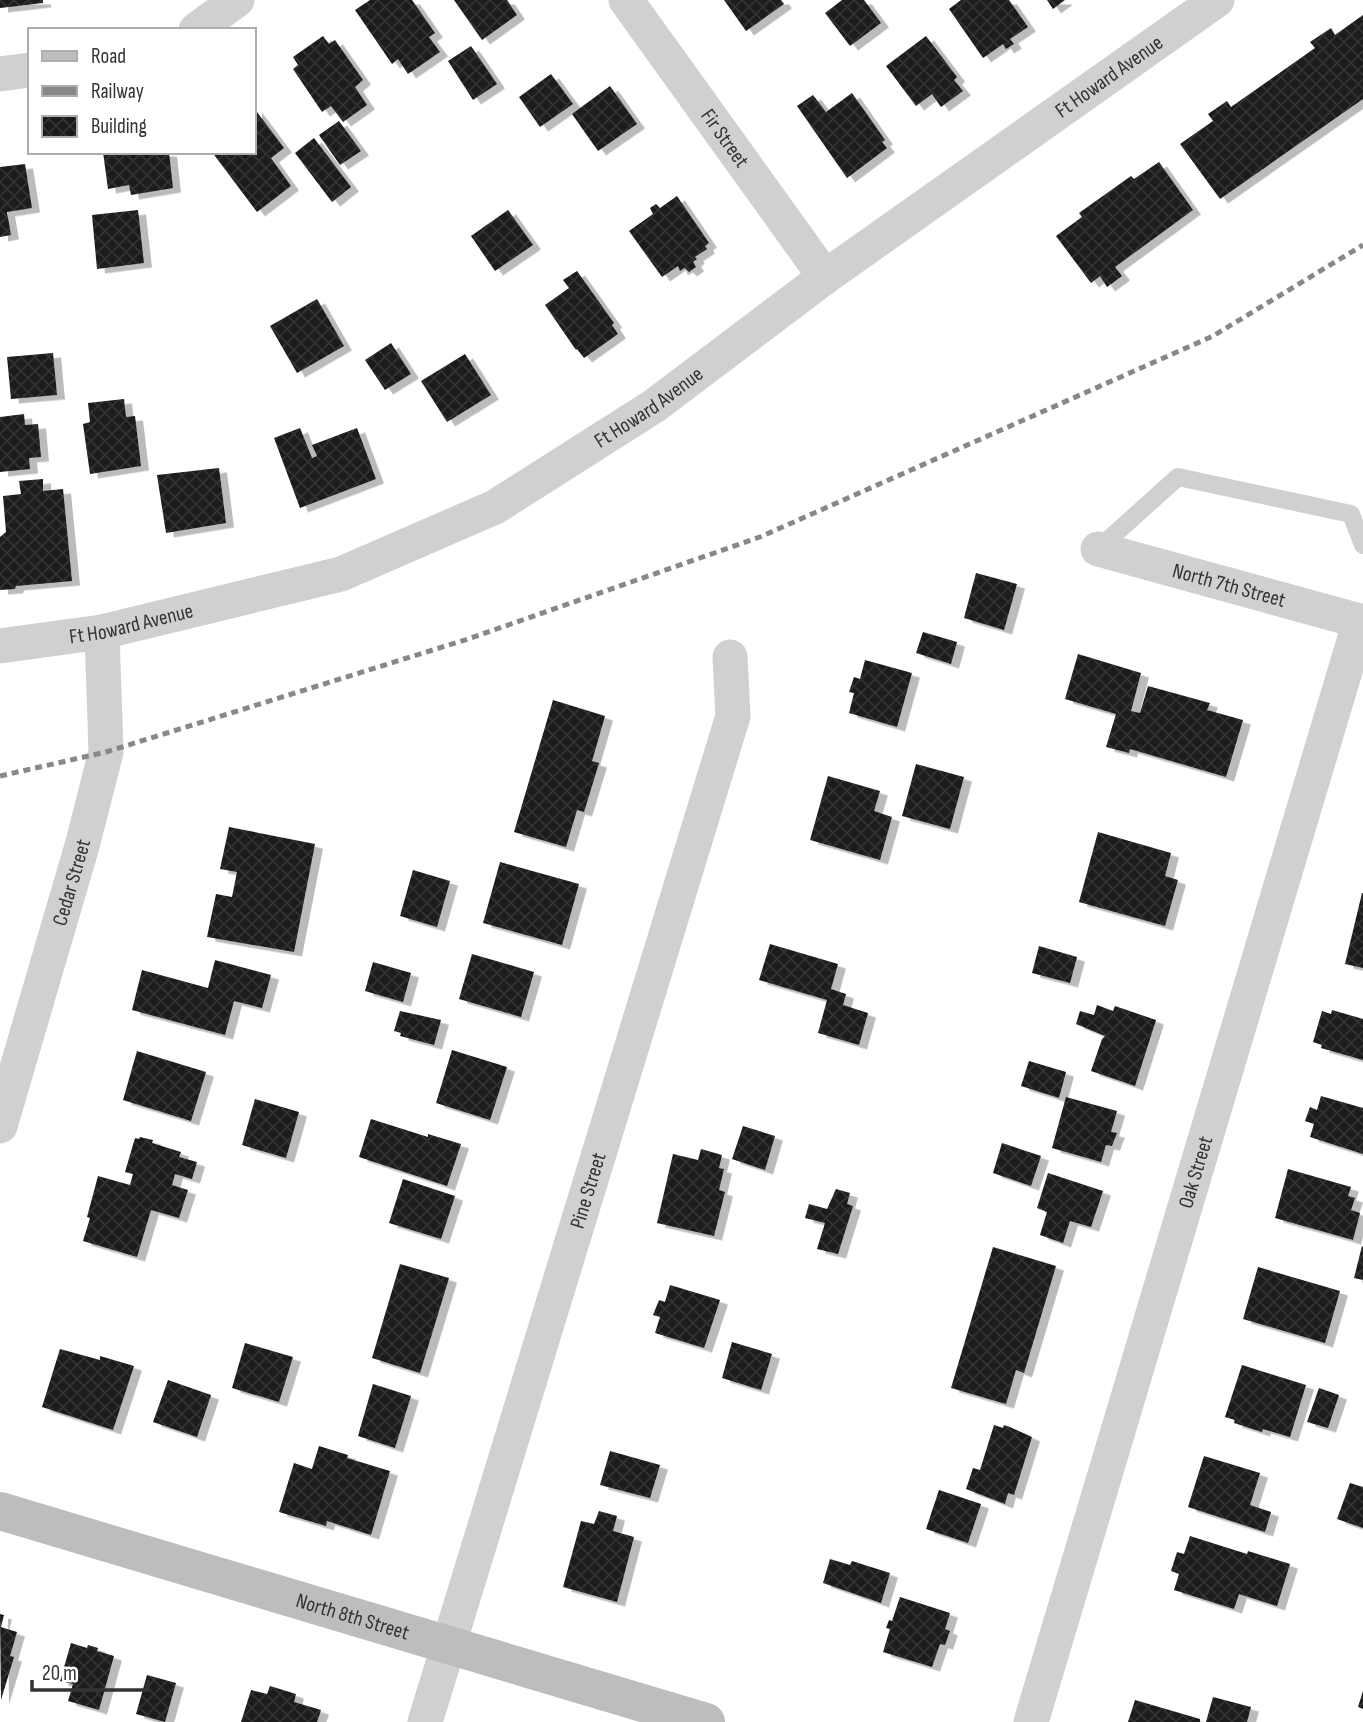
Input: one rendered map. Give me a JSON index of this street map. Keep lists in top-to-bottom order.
{
  "streets": {
    "main road": ["North 8th Street"],
    "street": [
      "Ft Howard Avenue",
      "Fir Street",
      "North 7th Street",
      "Cedar Street",
      "Oak Street",
      "Pine Street"
    ]
  },
  "crossings": [
    ["Ft Howard Avenue", "Fir Street"],
    ["Ft Howard Avenue", "Cedar Street"],
    ["North 7th Street", "Oak Street"],
    ["Pine Street", "North 8th Street"]
  ],
  "legend": ["Road", "Railway", "Building"],
  "scale_bar": "20 m"
}
